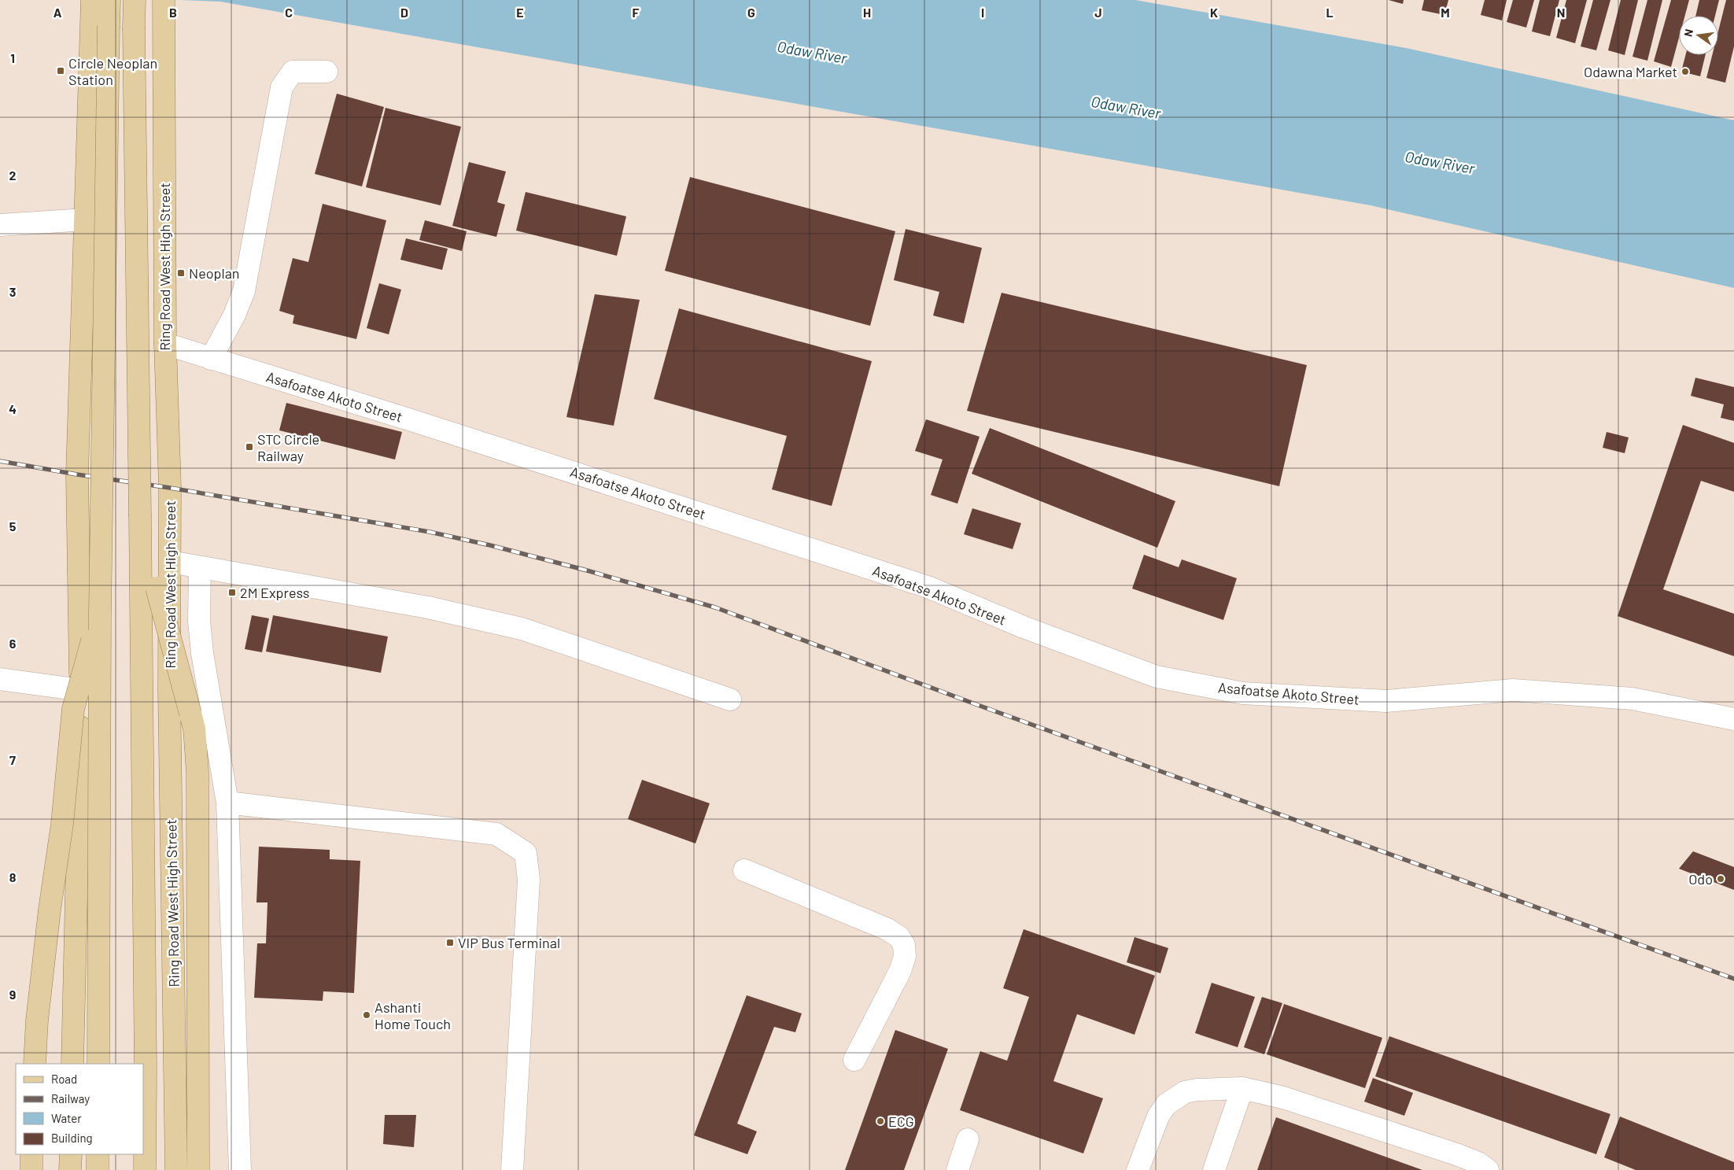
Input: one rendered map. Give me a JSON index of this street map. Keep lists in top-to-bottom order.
{
  "streets": {
    "main road": ["Ring Road West High Street"],
    "street": ["Asafoatse Akoto Street"]
  },
  "crossings": [
    ["Ring Road West High Street", "Asafoatse Akoto Street"]
  ],
  "water": ["Odaw River"],
  "places": {
    "transit": [
      "Circle Neoplan Station",
      "Neoplan",
      "STC Circle Railway",
      "2M Express",
      "VIP Bus Terminal"
    ],
    "other": [
      "Odawna Market",
      "Odo",
      "Ashanti Home Touch",
      "ECG"
    ]
  },
  "legend": [
    "Road",
    "Railway",
    "Water",
    "Building"
  ],
  "north": "left",
  "grid": {
    "columns": [
      "A",
      "B",
      "C",
      "D",
      "E",
      "F",
      "G",
      "H",
      "I",
      "J",
      "K",
      "L",
      "M",
      "N"
    ],
    "rows": [
      "1",
      "2",
      "3",
      "4",
      "5",
      "6",
      "7",
      "8",
      "9"
    ]
  }
}
